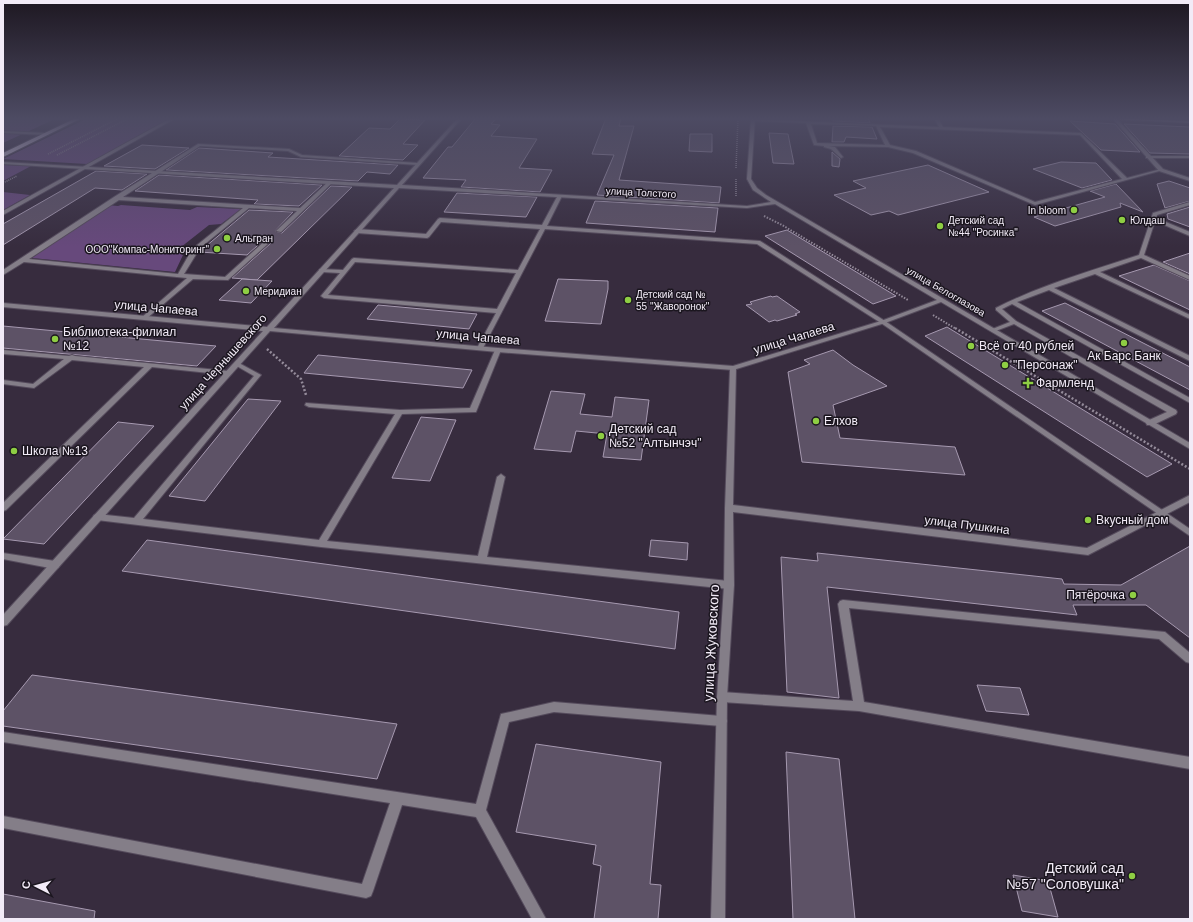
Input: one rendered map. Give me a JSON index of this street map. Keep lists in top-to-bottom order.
{
  "streets": {
    "street": [
      "улица Толстого",
      "улица Белоглазова",
      "улица Чапаева",
      "улица Чернышевского",
      "улица Пушкина",
      "улица Жуковского"
    ]
  },
  "crossings": [
    ["улица Толстого", "улица Белоглазова"],
    ["улица Толстого", "улица Чернышевского"],
    ["улица Белоглазова", "улица Чапаева"],
    ["улица Чапаева", "улица Чернышевского"],
    ["улица Чапаева", "улица Жуковского"],
    ["улица Пушкина", "улица Жуковского"]
  ],
  "places": {
    "other": [
      "In bloom",
      "Юлдаш",
      "Детский сад №44 \"Росинка\"",
      "Альгран",
      "ООО\"Компас-Мониторинг\"",
      "Меридиан",
      "Детский сад № 55 \"Жаворонок\"",
      "Библиотека-филиал №12",
      "Ак Барс Банк",
      "Всё от 40 рублей",
      "\"Персонаж\"",
      "Елхов",
      "Детский сад №52 \"Алтынчэч\"",
      "Школа №13",
      "Вкусный дом",
      "Пятёрочка",
      "Детский сад №57 \"Соловушка\""
    ],
    "health": ["Фармленд"]
  },
  "north": "left"
}
